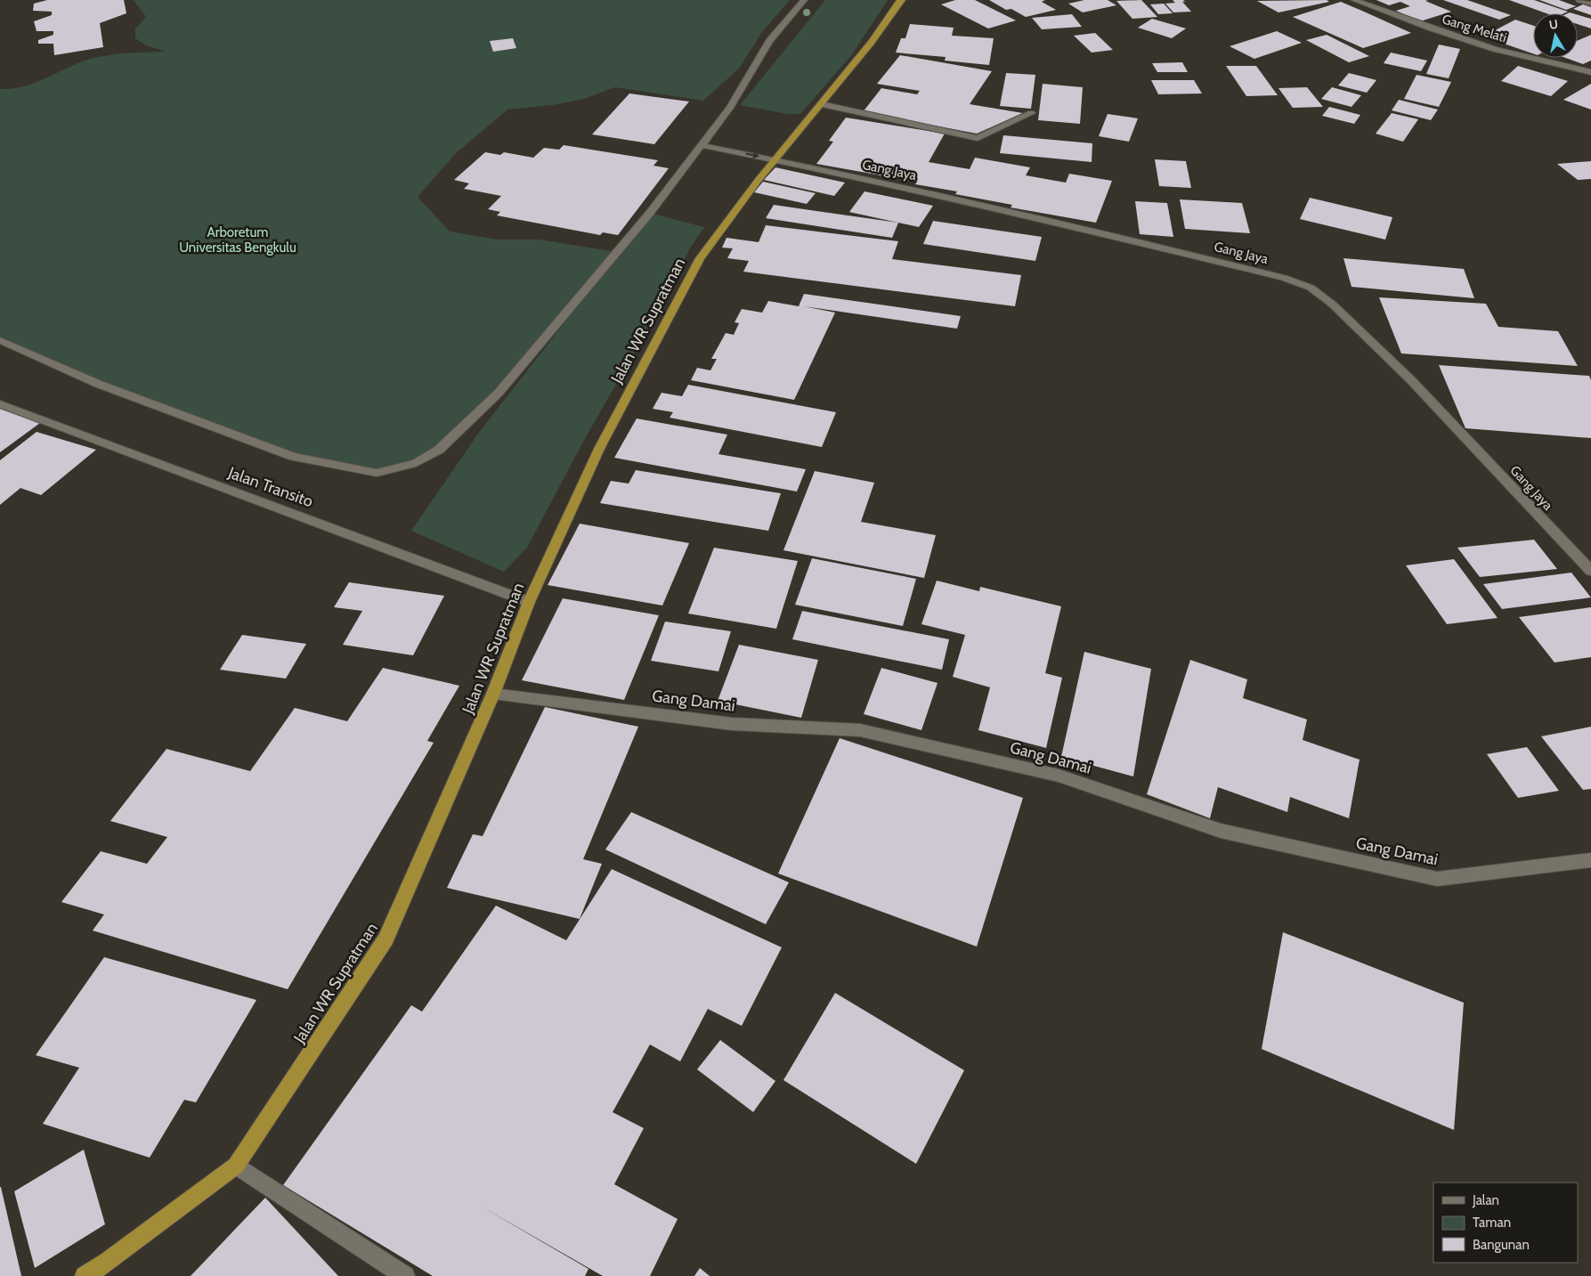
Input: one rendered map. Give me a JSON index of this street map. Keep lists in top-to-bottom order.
{
  "streets": {
    "highway": ["Jalan WR Supratman"],
    "street": [
      "Gang Melati",
      "Gang Jaya",
      "Jalan Transito",
      "Gang Damai"
    ]
  },
  "crossings": [
    ["Gang Jaya", "Jalan WR Supratman"],
    ["Jalan WR Supratman", "Jalan Transito"],
    ["Jalan WR Supratman", "Gang Damai"]
  ],
  "parks": ["Arboretum Universitas Bengkulu"],
  "legend": ["Jalan", "Taman", "Bangunan"],
  "north": "top"
}
